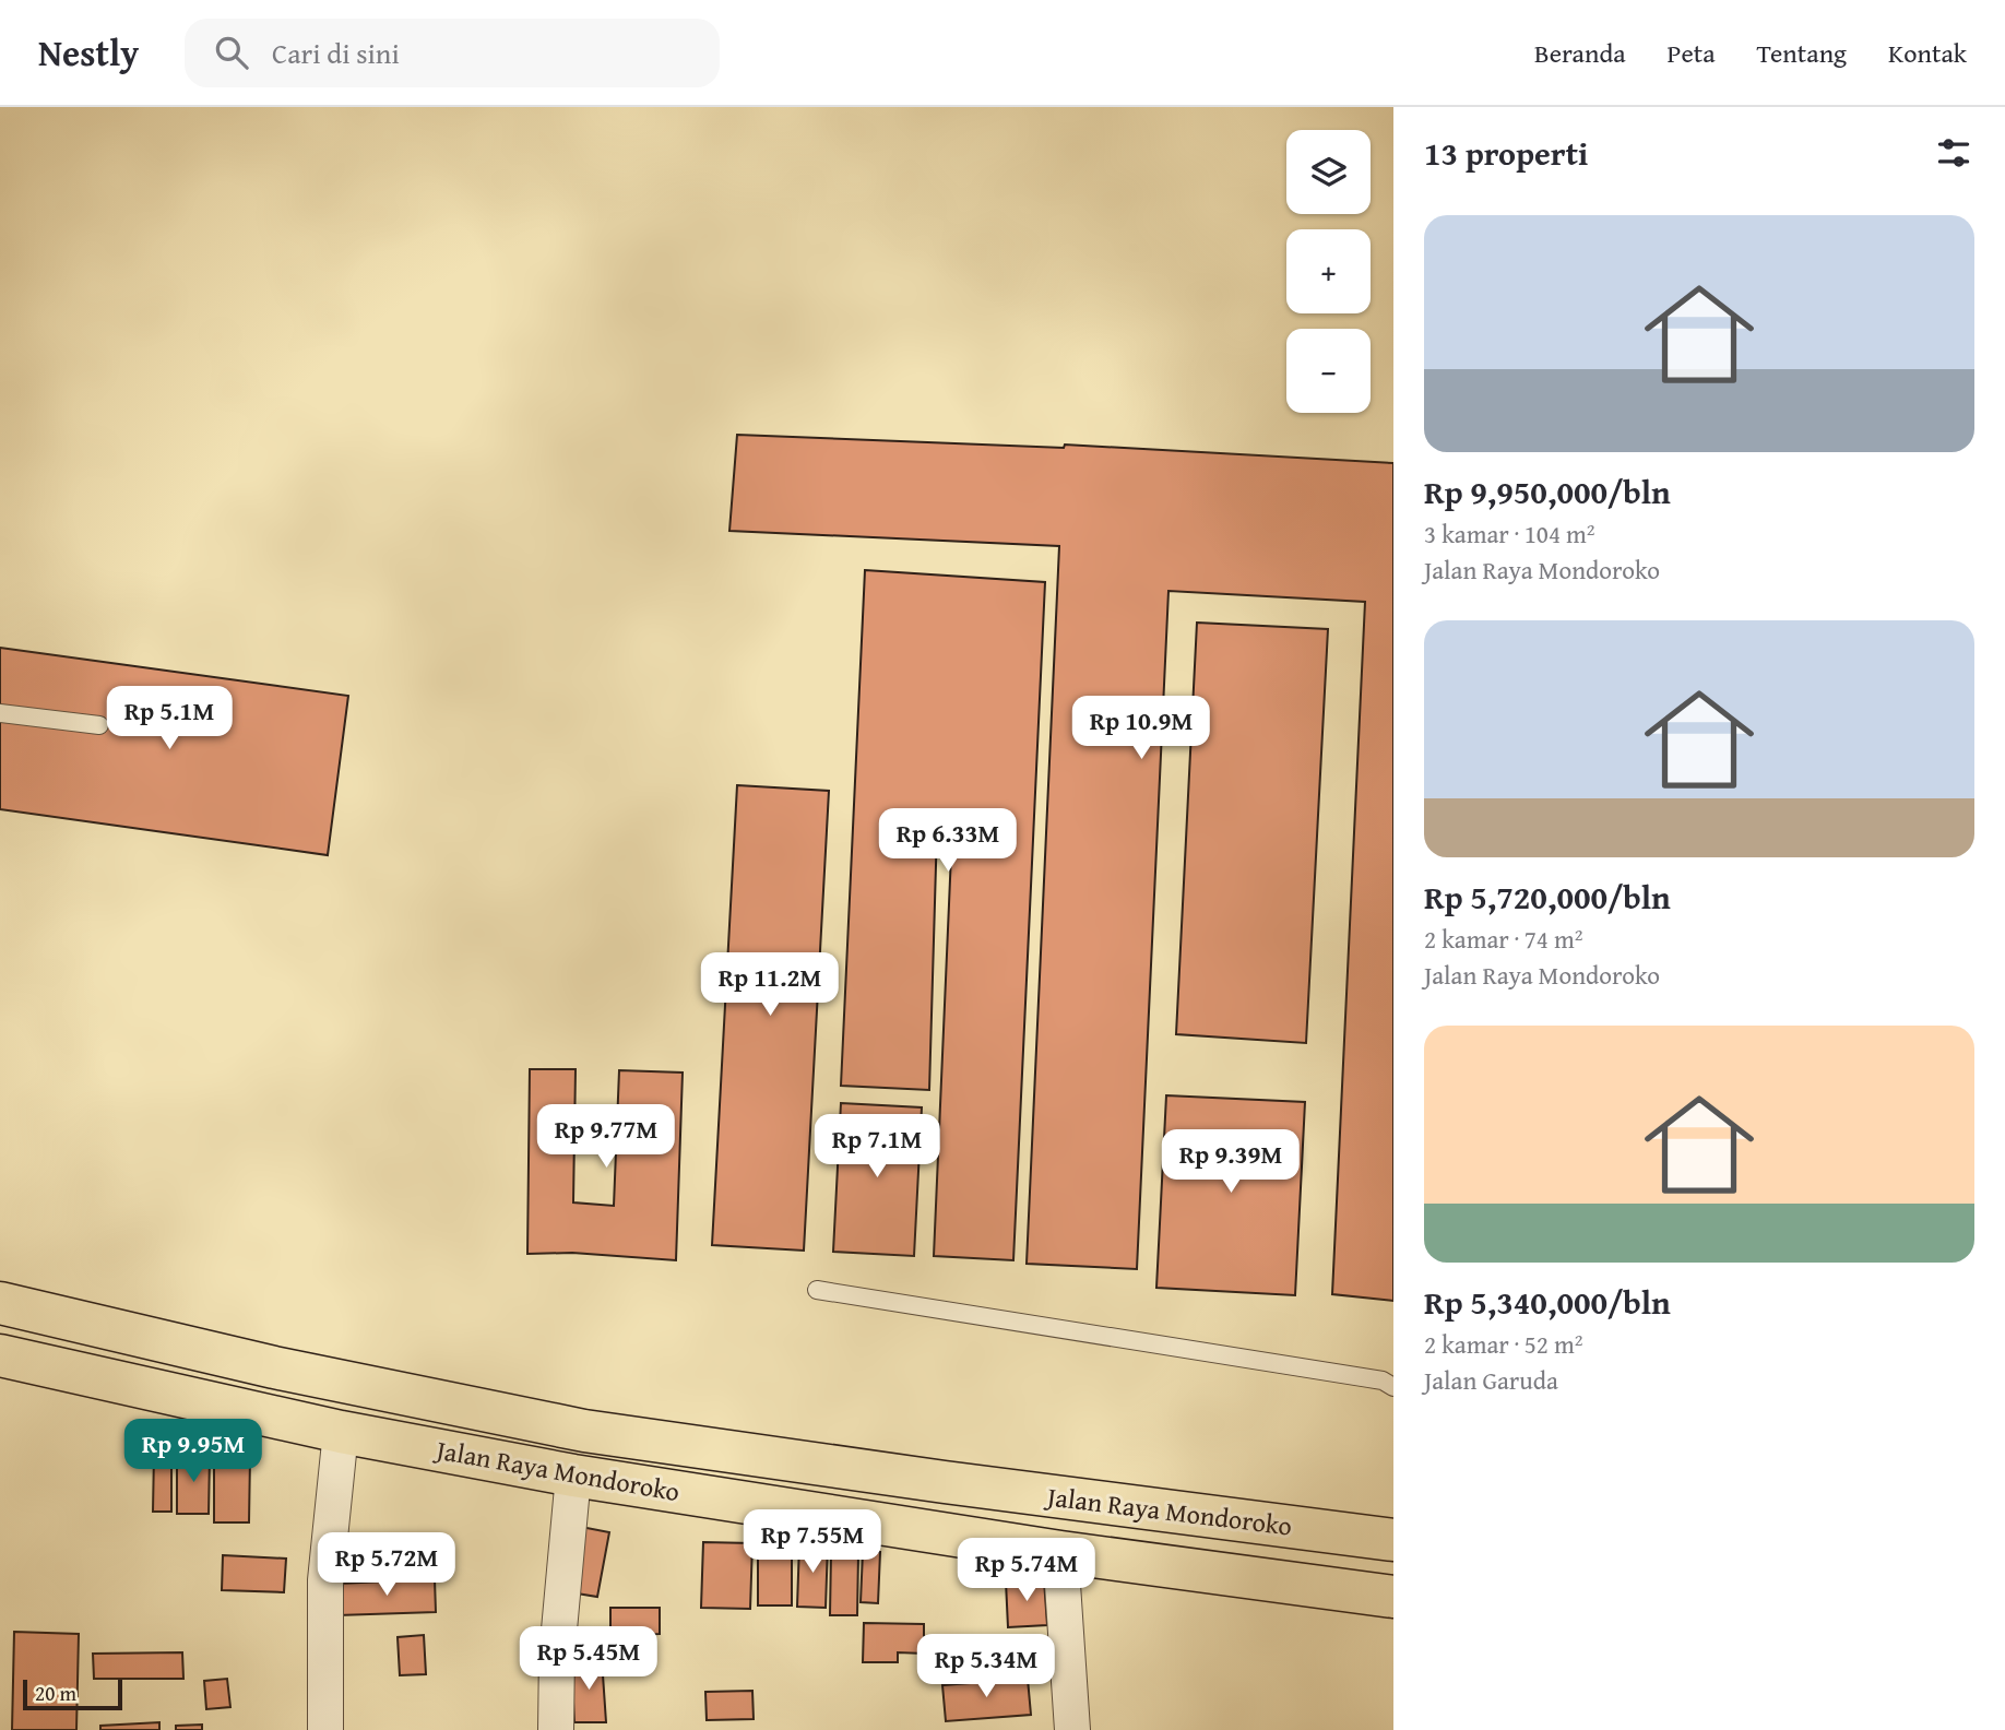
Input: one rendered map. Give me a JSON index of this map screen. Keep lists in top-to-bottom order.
{
  "streets": {
    "highway": ["Jalan Raya Mondoroko"]
  },
  "scale_bar": "20 m",
  "page": {
    "header": "Nestly",
    "search": "Cari di sini",
    "nav": [
      "Beranda",
      "Peta",
      "Tentang",
      "Kontak"
    ],
    "heading": "13 properti",
    "map_buttons": ["+", "−"],
    "list": [
      {
        "name": "Rp 9,950,000/bln",
        "note": "3 kamar · 104 m² · Jalan Raya Mondoroko"
      },
      {
        "name": "Rp 5,720,000/bln",
        "note": "2 kamar · 74 m² · Jalan Raya Mondoroko"
      },
      {
        "name": "Rp 5,340,000/bln",
        "note": "2 kamar · 52 m² · Jalan Garuda"
      }
    ],
    "price": [
      "Rp 5.1M",
      "Rp 10.9M",
      "Rp 6.33M",
      "Rp 11.2M",
      "Rp 9.77M",
      "Rp 7.1M",
      "Rp 9.39M",
      "Rp 9.95M",
      "Rp 7.55M",
      "Rp 5.72M",
      "Rp 5.74M",
      "Rp 5.45M",
      "Rp 5.34M"
    ],
    "scale": "20 m"
  }
}
